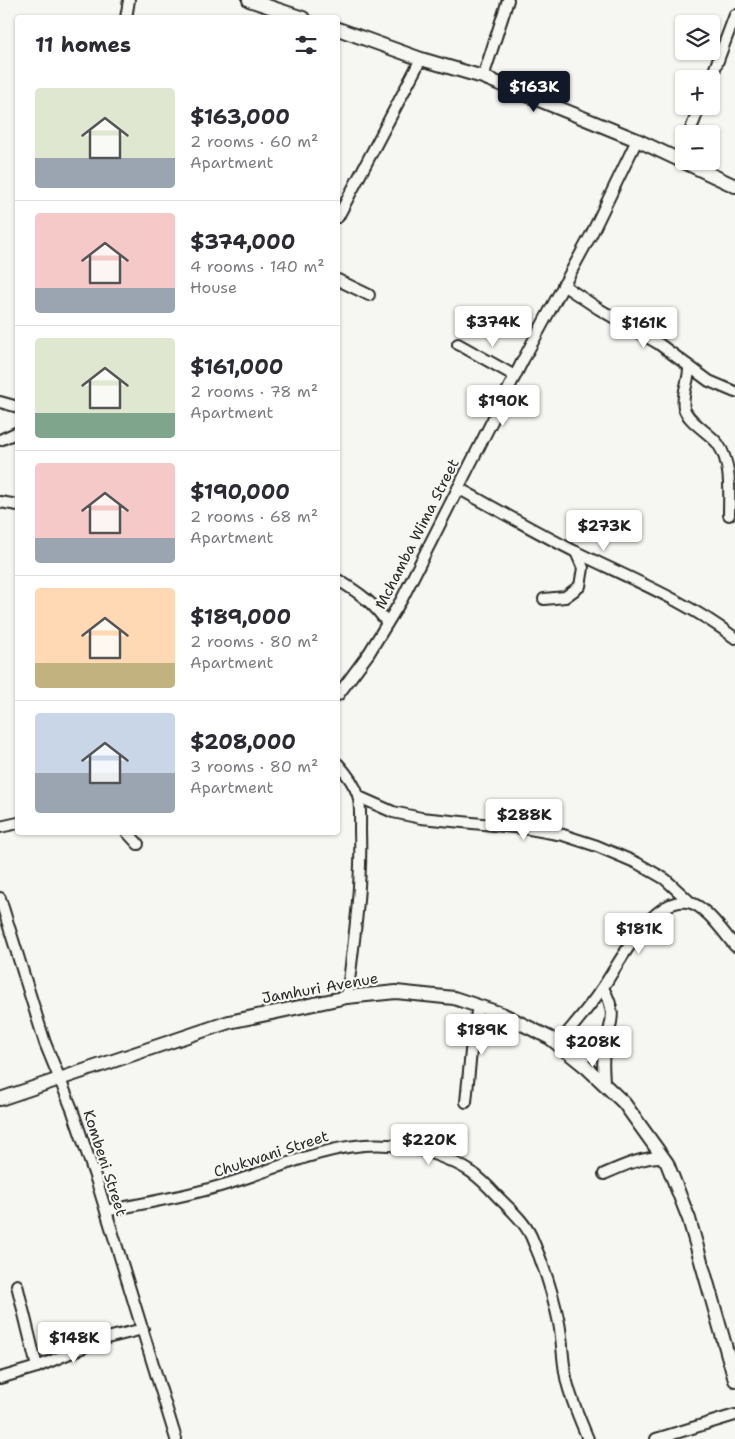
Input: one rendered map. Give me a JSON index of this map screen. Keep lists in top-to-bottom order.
{
  "streets": {
    "street": [
      "Mchamba Wima Street",
      "Jamhuri Avenue",
      "Chukwani Street",
      "Kombeni Street"
    ]
  },
  "crossings": [
    ["Jamhuri Avenue", "Kombeni Street"],
    ["Chukwani Street", "Kombeni Street"]
  ],
  "page": {
    "map_buttons": ["+", "−"],
    "heading": "11 homes",
    "price": [
      "$163K",
      "$374K",
      "$161K",
      "$190K",
      "$273K",
      "$288K",
      "$181K",
      "$189K",
      "$208K",
      "$220K",
      "$148K"
    ],
    "list": [
      {
        "name": "$163,000",
        "note": "2 rooms · 60 m² · Apartment"
      },
      {
        "name": "$374,000",
        "note": "4 rooms · 140 m² · House"
      },
      {
        "name": "$161,000",
        "note": "2 rooms · 78 m² · Apartment"
      },
      {
        "name": "$190,000",
        "note": "2 rooms · 68 m² · Apartment"
      },
      {
        "name": "$189,000",
        "note": "2 rooms · 80 m² · Apartment"
      },
      {
        "name": "$208,000",
        "note": "3 rooms · 80 m² · Apartment"
      }
    ]
  }
}
